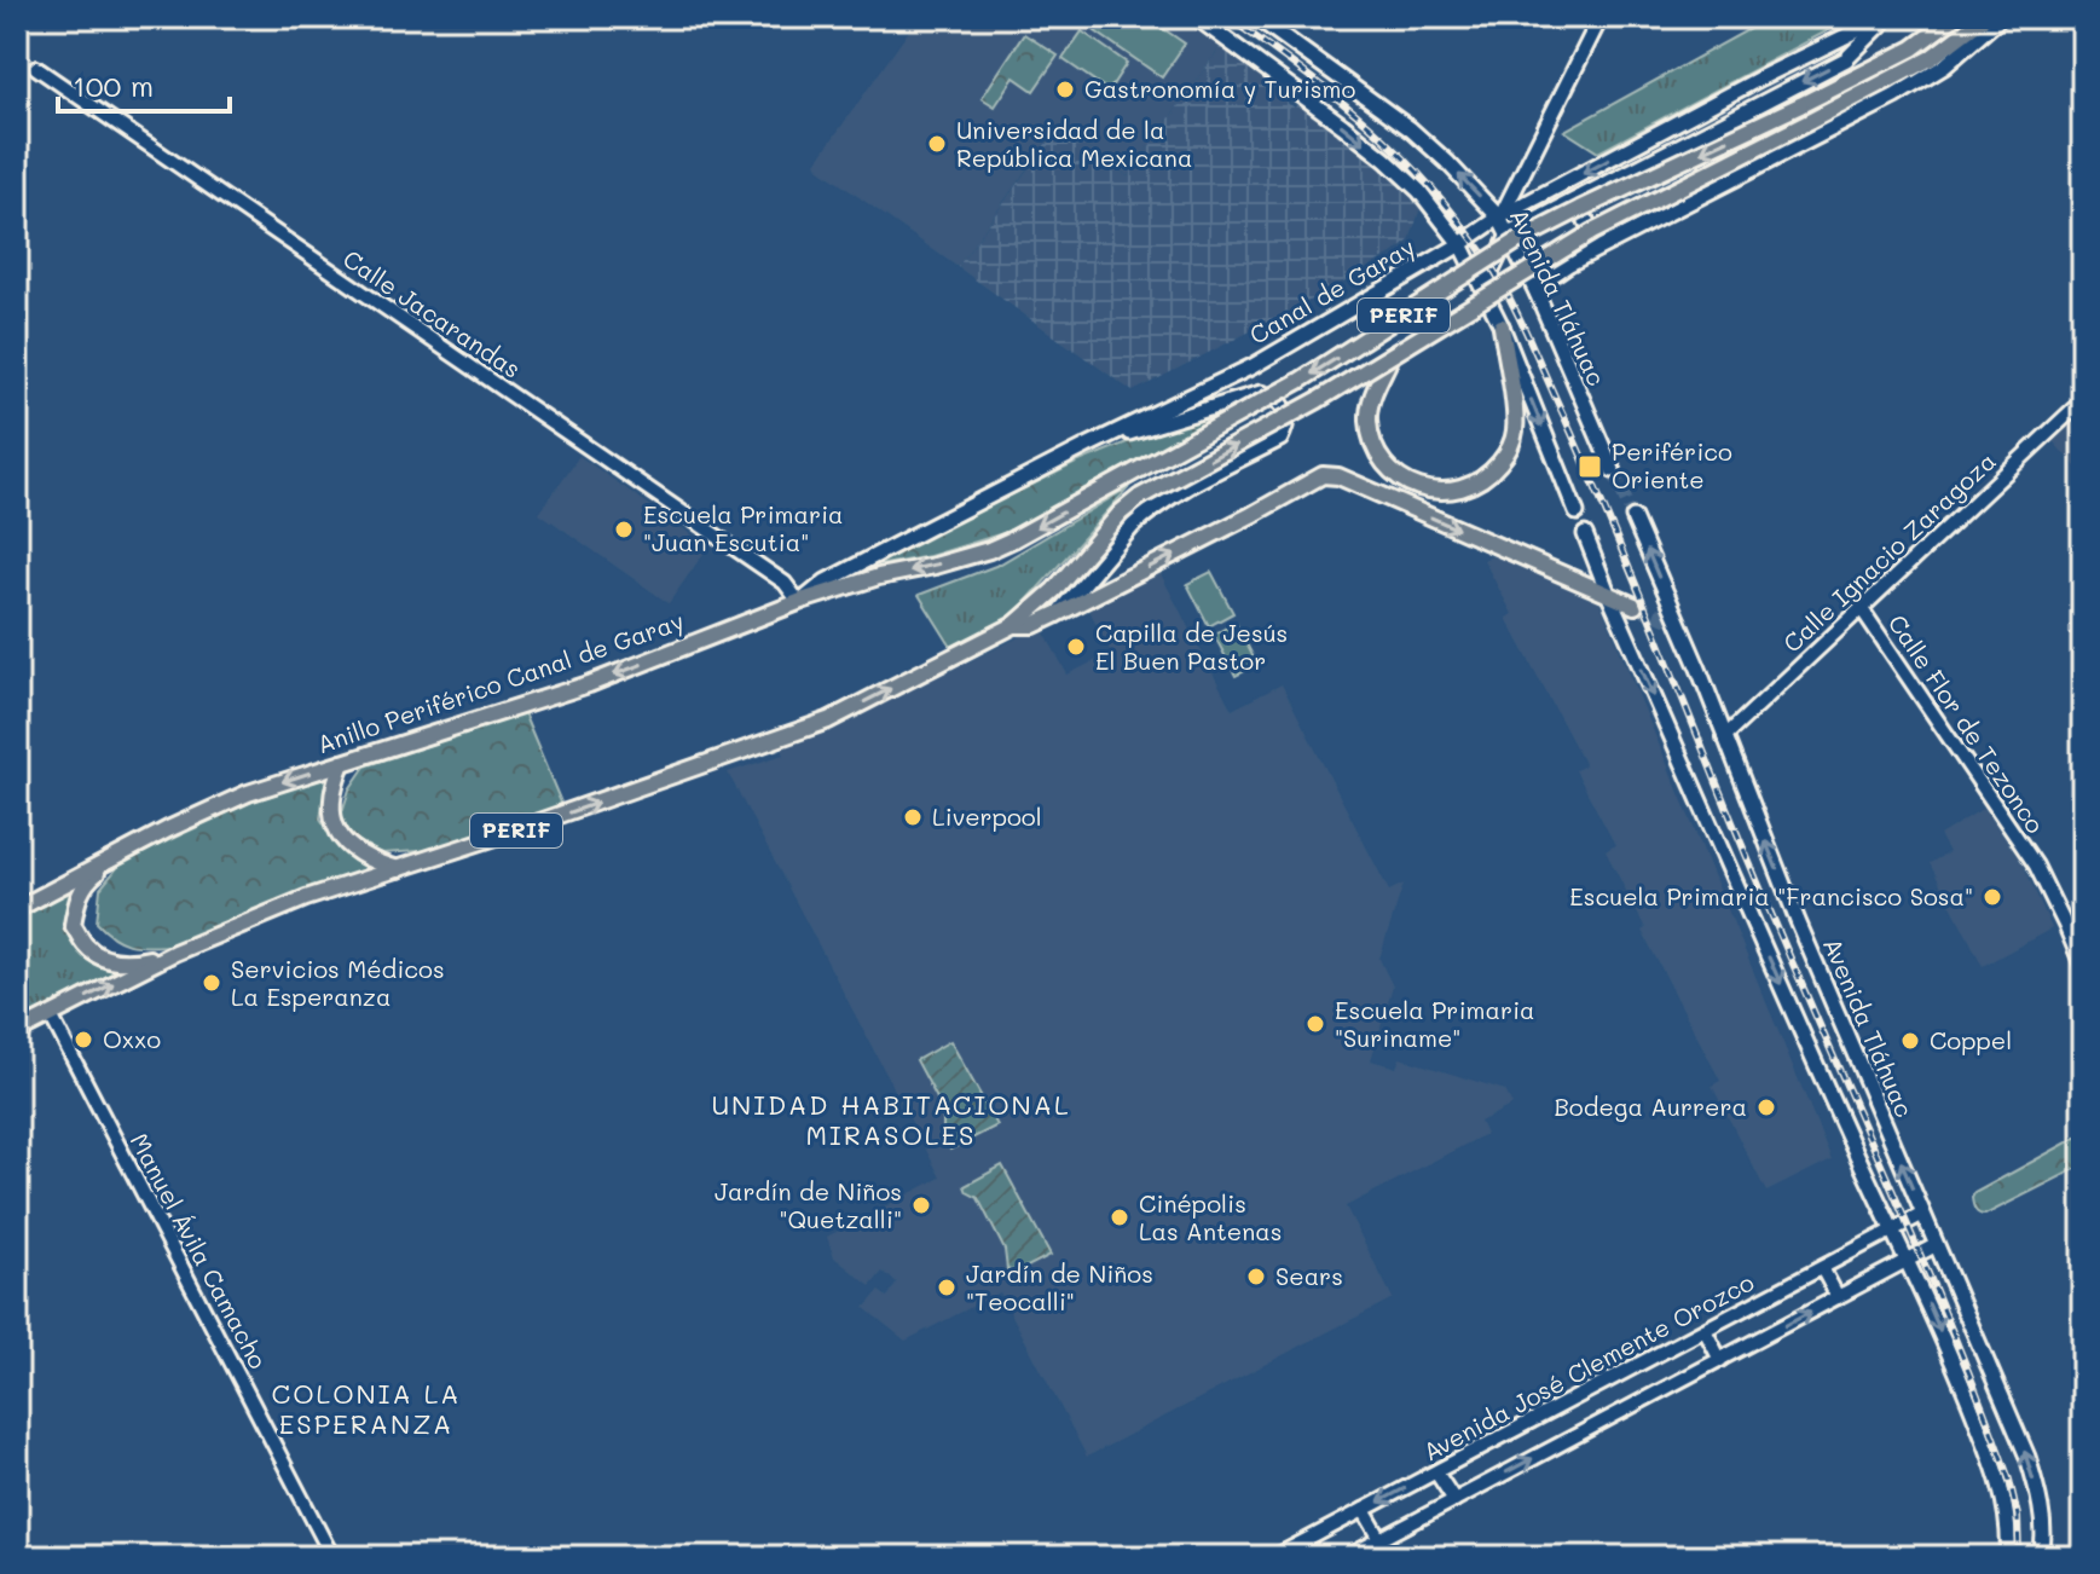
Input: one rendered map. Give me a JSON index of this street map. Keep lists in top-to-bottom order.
{
  "streets": {
    "highway": ["PERIF", "Anillo Periférico Canal de Garay"],
    "main road": ["Canal de Garay", "Avenida Tláhuac"],
    "street": [
      "Calle Jacarandas",
      "Calle Ignacio Zaragoza",
      "Calle Flor de Tezonco",
      "Manuel Ávila Camacho",
      "Avenida José Clemente Orozco"
    ]
  },
  "crossings": [
    ["Canal de Garay", "Avenida Tláhuac"],
    ["Canal de Garay", "Calle Jacarandas"],
    ["Canal de Garay", "Anillo Periférico Canal de Garay"],
    ["Avenida Tláhuac", "Calle Ignacio Zaragoza"],
    ["Avenida Tláhuac", "Avenida José Clemente Orozco"],
    ["Calle Jacarandas", "Anillo Periférico Canal de Garay"],
    ["PERIF", "Manuel Ávila Camacho"],
    ["Calle Ignacio Zaragoza", "Calle Flor de Tezonco"]
  ],
  "districts": ["UNIDAD HABITACIONAL MIRASOLES", "COLONIA LA ESPERANZA"],
  "places": {
    "other": [
      "Gastronomía y Turismo",
      "Universidad de la República Mexicana",
      "Escuela Primaria \"Juan Escutia\"",
      "Capilla de Jesús El Buen Pastor",
      "Liverpool",
      "Escuela Primaria \"Francisco Sosa\"",
      "Servicios Médicos La Esperanza",
      "Escuela Primaria \"Suriname\"",
      "Oxxo",
      "Coppel",
      "Bodega Aurrera",
      "Jardín de Niños \"Quetzalli\"",
      "Cinépolis Las Antenas",
      "Sears",
      "Jardín de Niños \"Teocalli\""
    ],
    "transit": ["Periférico Oriente"]
  },
  "scale_bar": "100 m"
}
